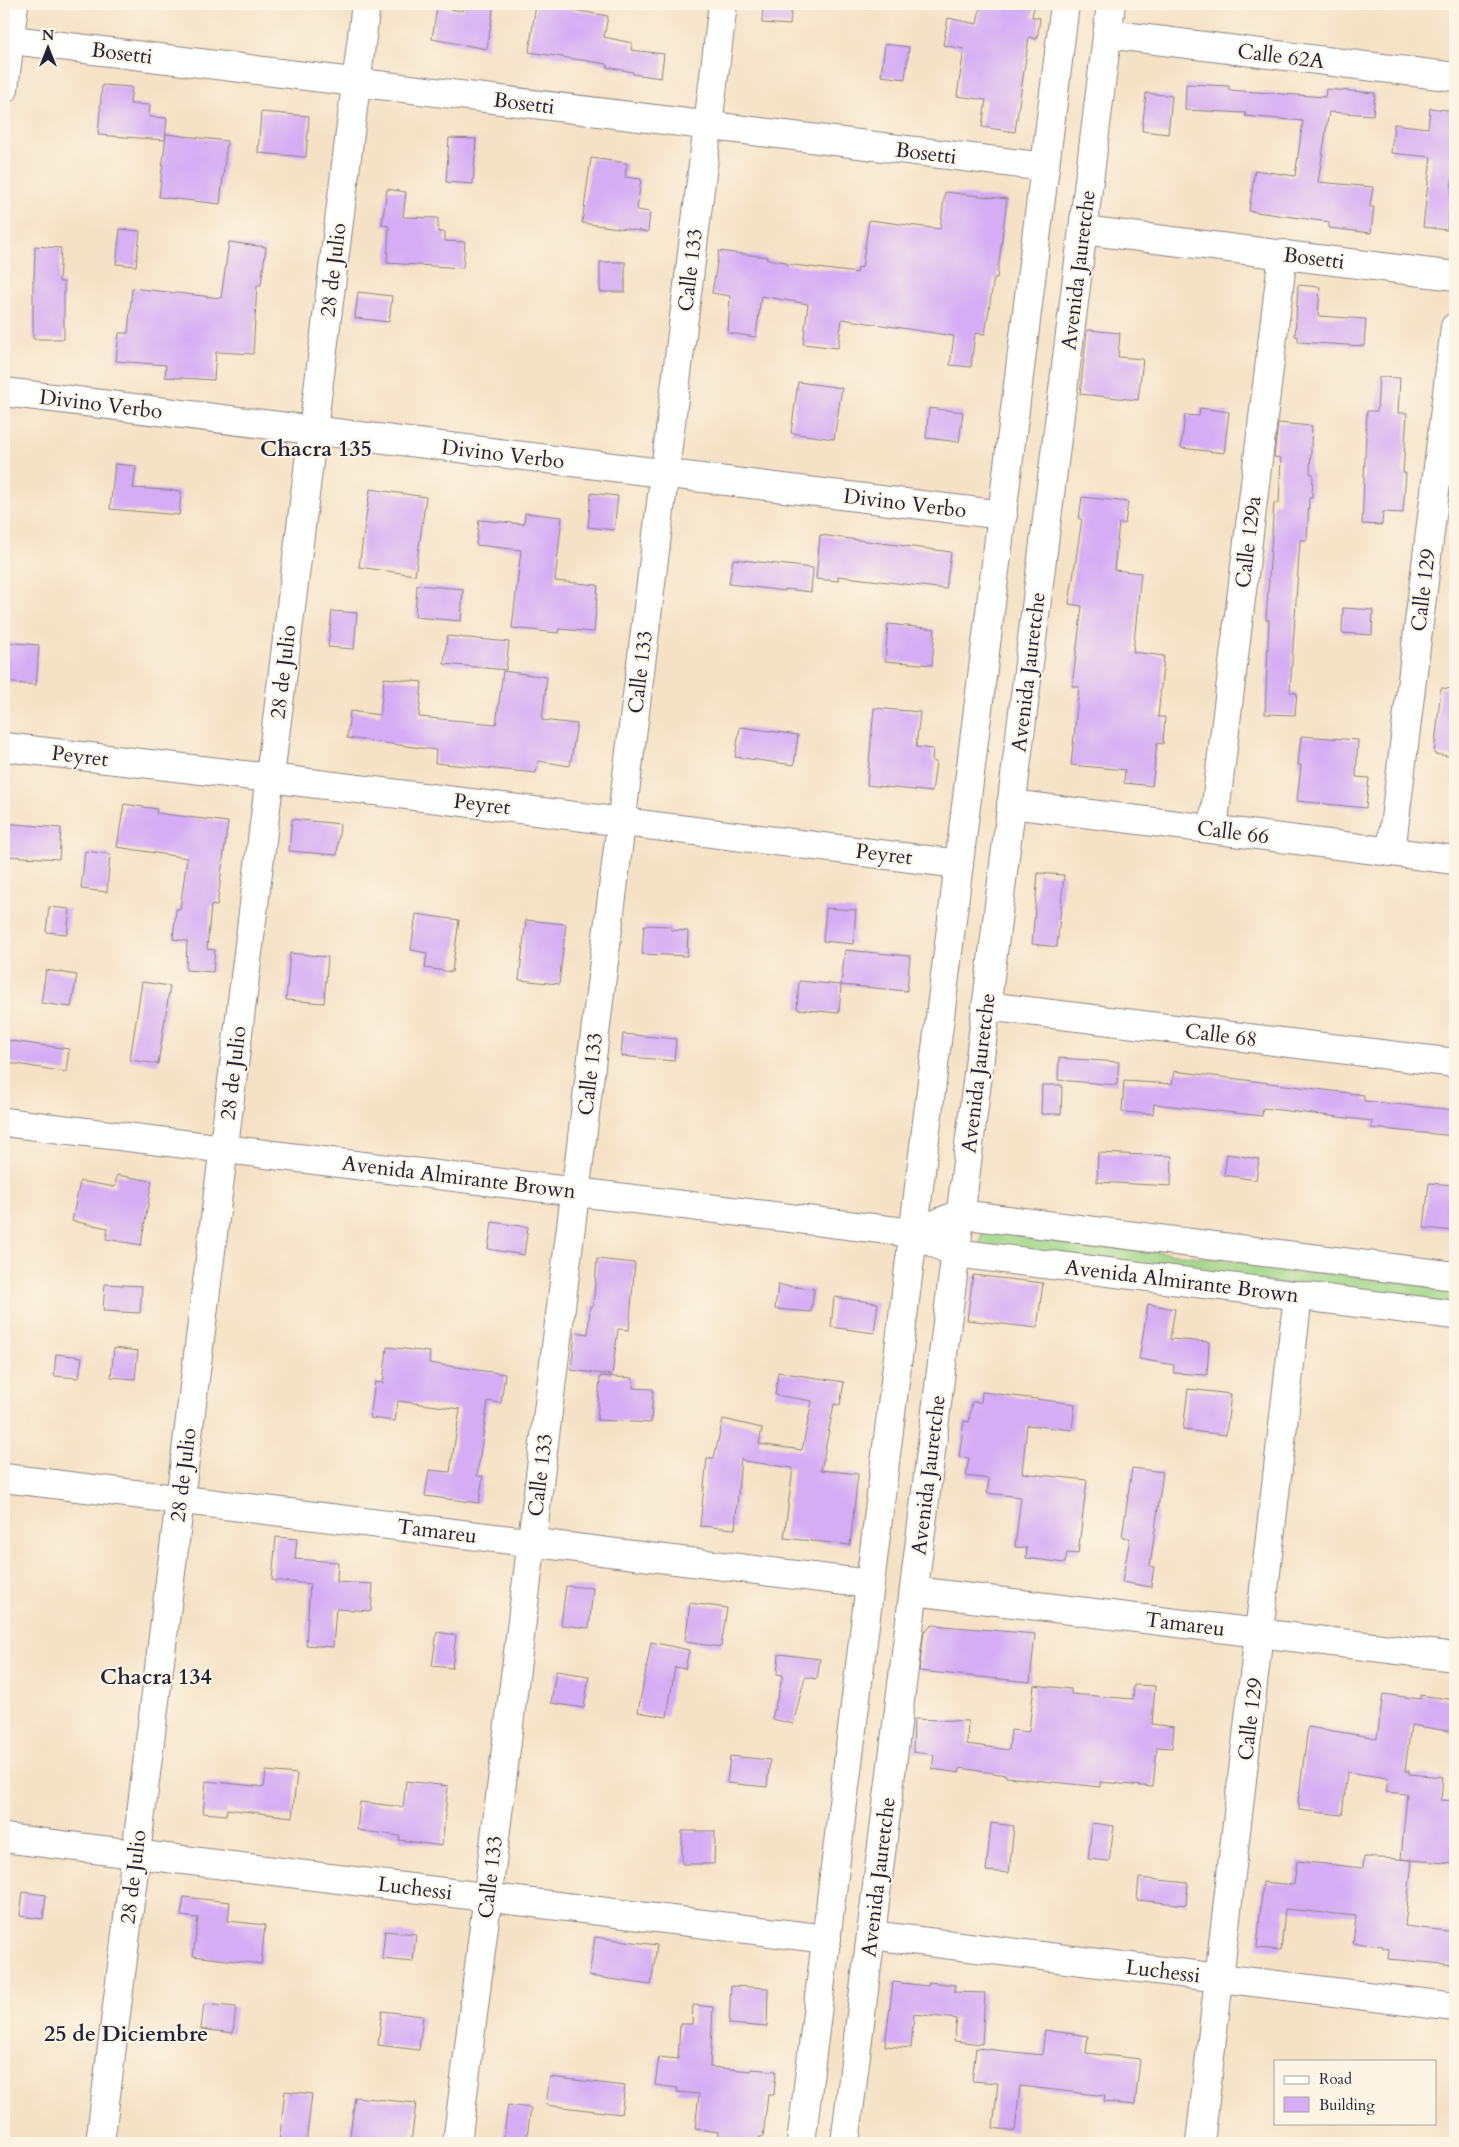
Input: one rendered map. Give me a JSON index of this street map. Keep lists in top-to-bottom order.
{
  "streets": {
    "street": [
      "Bosetti",
      "Calle 62A",
      "28 de Julio",
      "Calle 133",
      "Avenida Jauretche",
      "Divino Verbo",
      "Calle 129a",
      "Calle 129",
      "Peyret",
      "Calle 66",
      "Calle 68",
      "Avenida Almirante Brown",
      "Tamareu",
      "Luchessi"
    ]
  },
  "crossings": [
    ["Bosetti", "28 de Julio"],
    ["Bosetti", "Calle 133"],
    ["Bosetti", "Avenida Jauretche"],
    ["Bosetti", "Calle 129a"],
    ["Calle 62A", "Avenida Jauretche"],
    ["28 de Julio", "Divino Verbo"],
    ["28 de Julio", "Peyret"],
    ["28 de Julio", "Avenida Almirante Brown"],
    ["28 de Julio", "Tamareu"],
    ["28 de Julio", "Luchessi"],
    ["Calle 133", "Divino Verbo"],
    ["Calle 133", "Peyret"],
    ["Calle 133", "Avenida Almirante Brown"],
    ["Calle 133", "Tamareu"],
    ["Calle 133", "Luchessi"],
    ["Avenida Jauretche", "Divino Verbo"],
    ["Avenida Jauretche", "Peyret"],
    ["Avenida Jauretche", "Calle 66"],
    ["Avenida Jauretche", "Calle 68"],
    ["Avenida Jauretche", "Avenida Almirante Brown"],
    ["Avenida Jauretche", "Tamareu"],
    ["Avenida Jauretche", "Luchessi"],
    ["Calle 129a", "Calle 66"],
    ["Calle 129", "Calle 66"],
    ["Calle 129", "Avenida Almirante Brown"],
    ["Calle 129", "Tamareu"],
    ["Calle 129", "Luchessi"]
  ],
  "districts": ["Chacra 135", "Chacra 134", "25 de Diciembre"],
  "legend": ["Road", "Building"],
  "north": "top"
}
